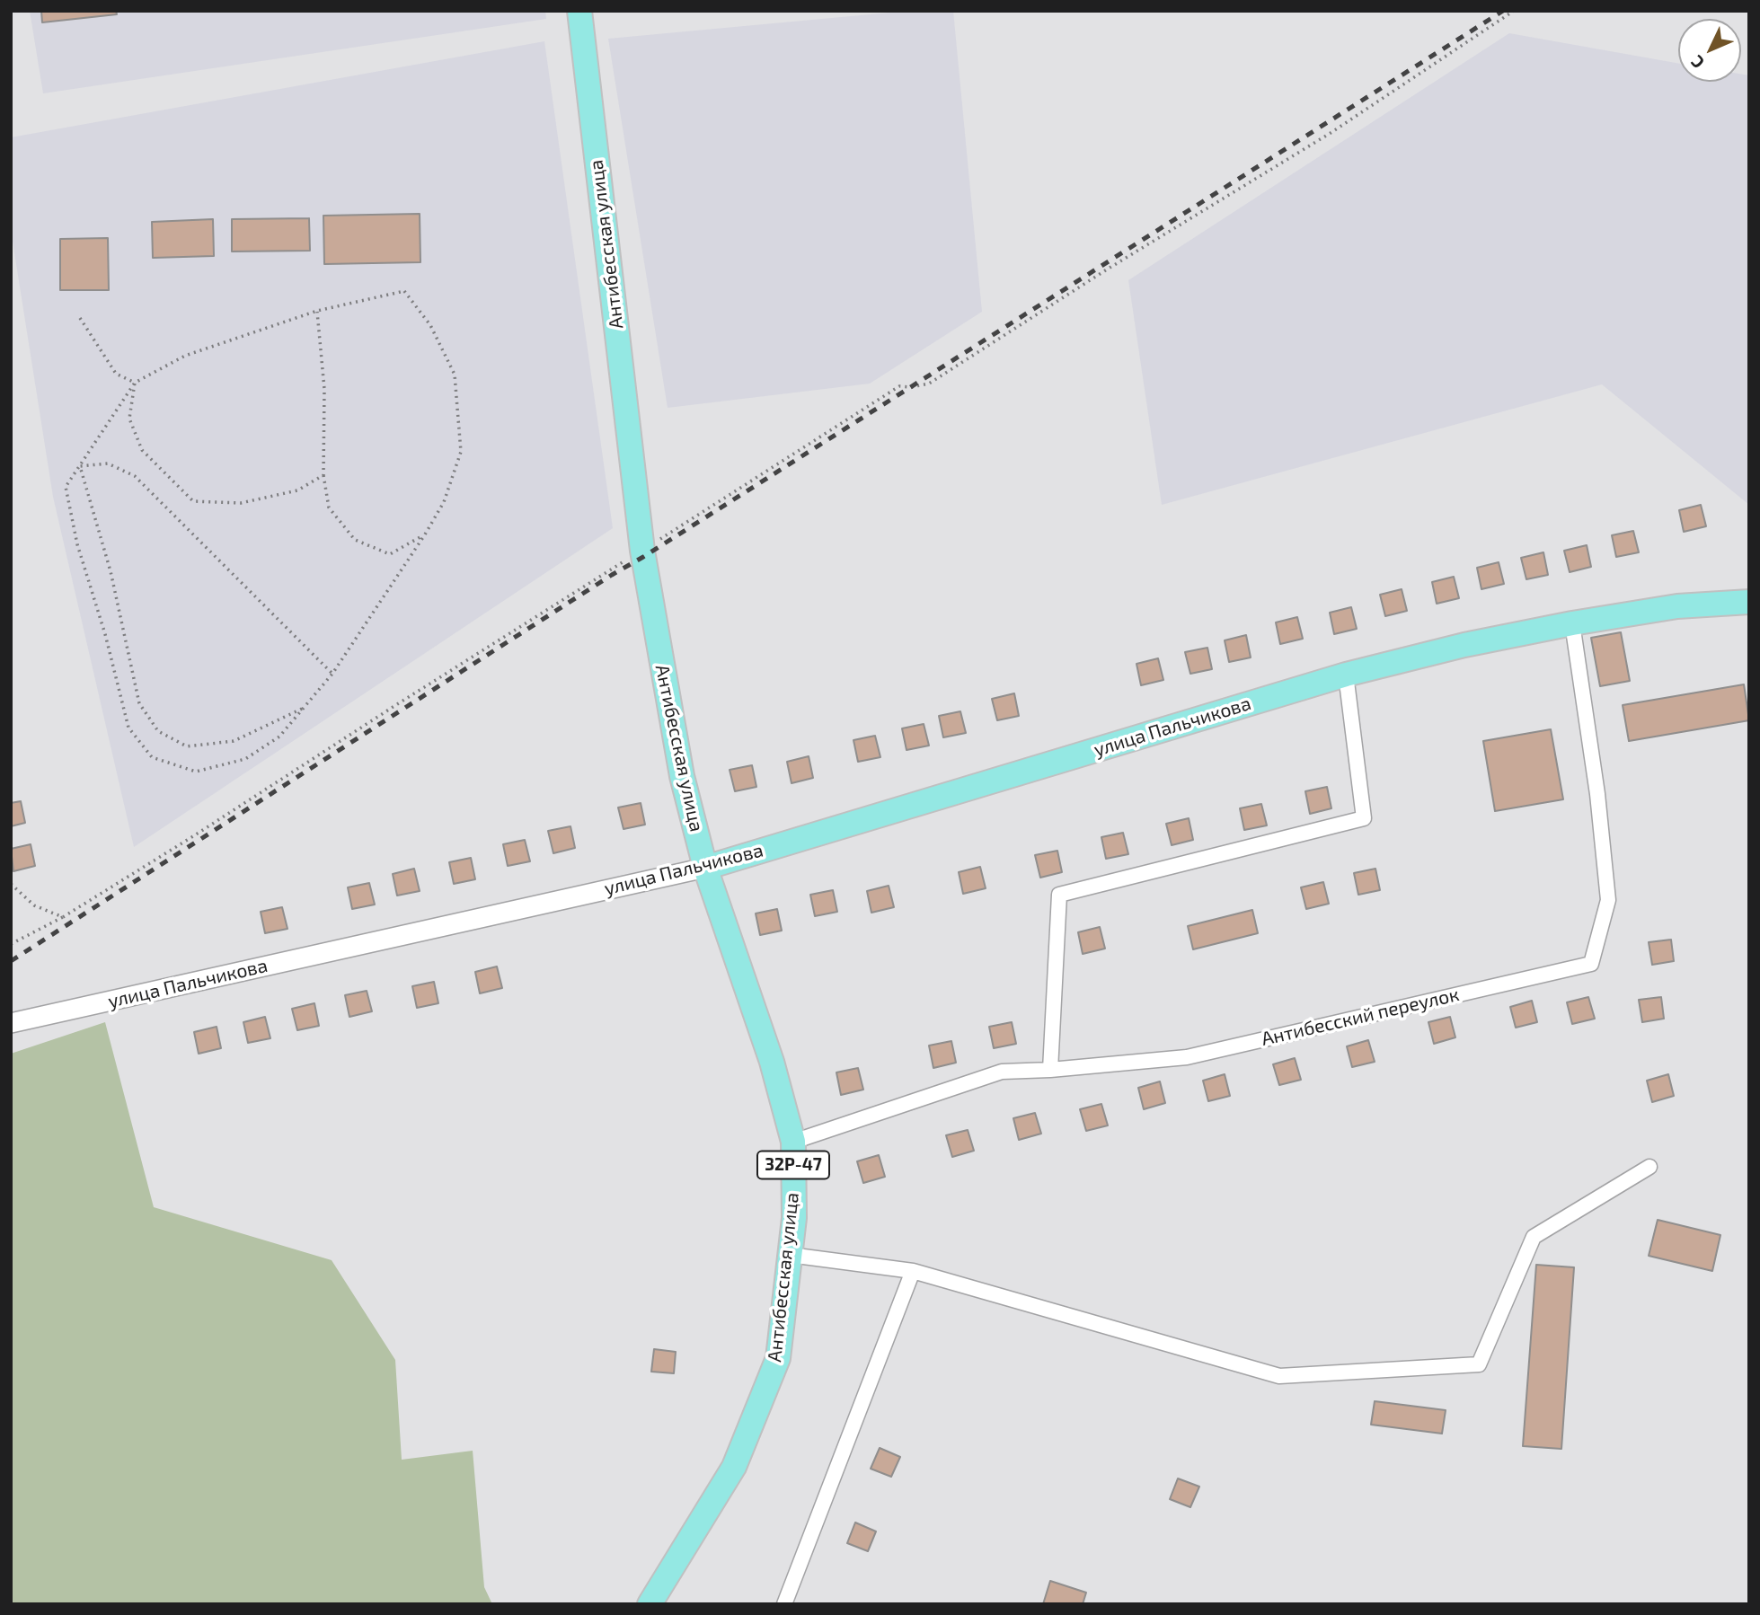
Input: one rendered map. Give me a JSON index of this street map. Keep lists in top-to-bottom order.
{
  "streets": {
    "main road": ["Антибесская улица", "улица Пальчикова", "32Р-47"],
    "street": ["Антибесский переулок"]
  },
  "crossings": [
    ["Антибесская улица", "улица Пальчикова"],
    ["Антибесская улица", "Антибесский переулок"],
    ["улица Пальчикова", "Антибесский переулок"]
  ],
  "north": "bottom left"
}
